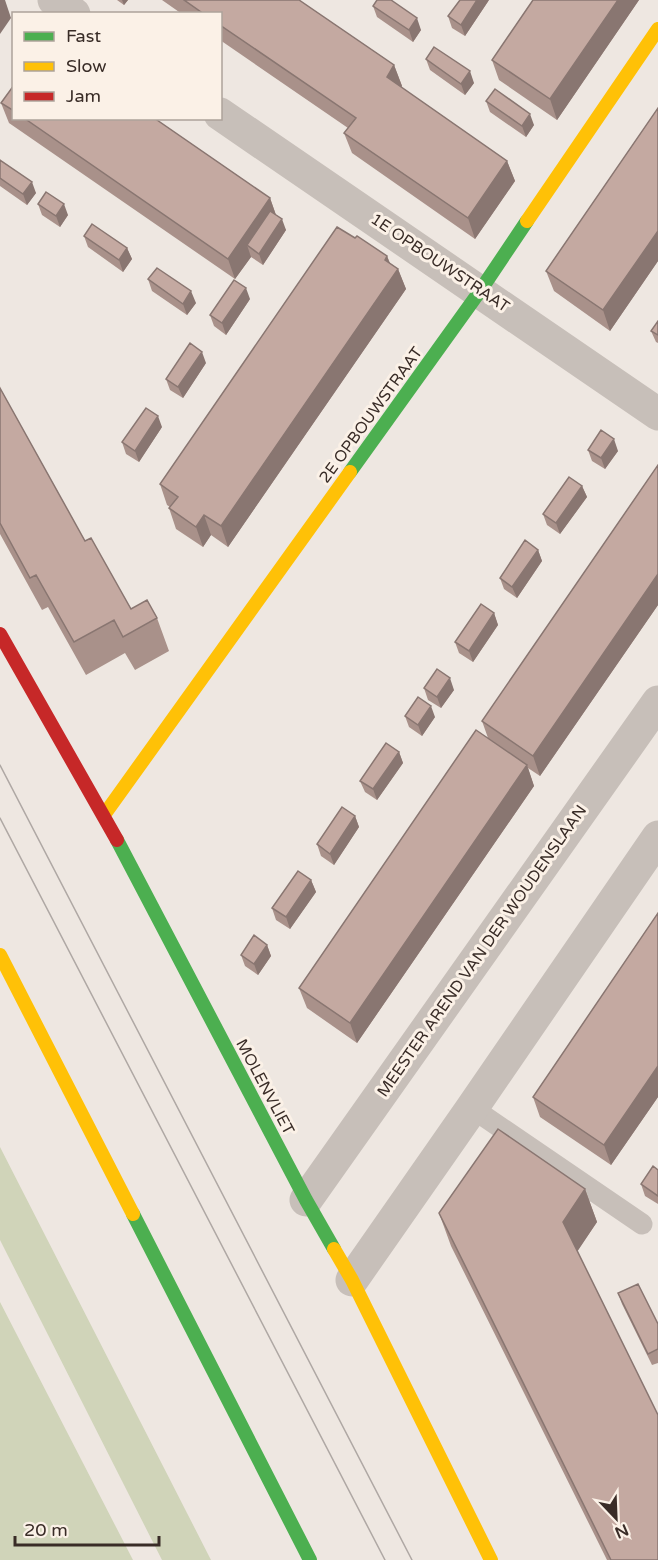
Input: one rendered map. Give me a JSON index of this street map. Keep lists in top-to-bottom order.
{
  "streets": {
    "street": [
      "1E OPBOUWSTRAAT",
      "2E OPBOUWSTRAAT",
      "MEESTER AREND VAN DER WOUDENSLAAN",
      "MOLENVLIET"
    ]
  },
  "crossings": [
    ["1E OPBOUWSTRAAT", "2E OPBOUWSTRAAT"],
    ["2E OPBOUWSTRAAT", "MOLENVLIET"],
    ["MEESTER AREND VAN DER WOUDENSLAAN", "MOLENVLIET"]
  ],
  "legend": ["Fast", "Slow", "Jam"],
  "scale_bar": "20 m",
  "north": "bottom right"
}
